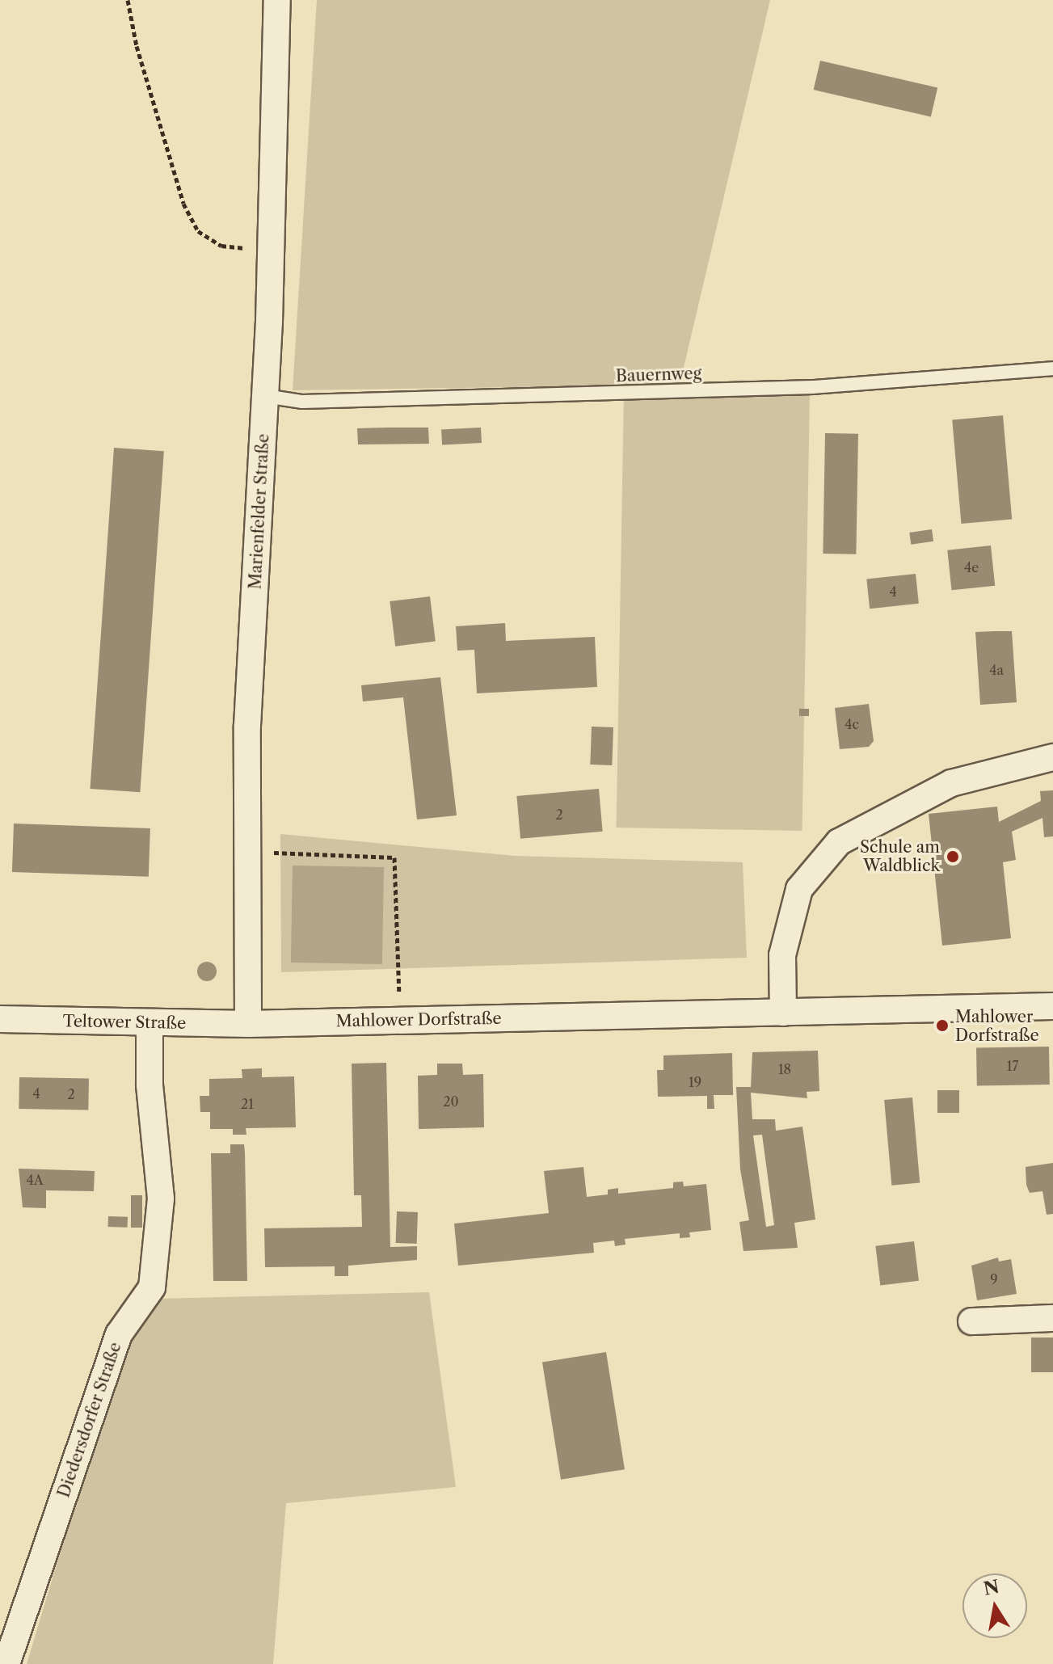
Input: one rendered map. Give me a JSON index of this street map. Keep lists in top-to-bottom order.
{
  "streets": {
    "street": [
      "Marienfelder Straße",
      "Mahlower Dorfstraße",
      "Teltower Straße",
      "Diedersdorfer Straße"
    ],
    "lane": ["Bauernweg"]
  },
  "crossings": [
    ["Bauernweg", "Marienfelder Straße"],
    ["Marienfelder Straße", "Mahlower Dorfstraße"],
    ["Marienfelder Straße", "Teltower Straße"],
    ["Mahlower Dorfstraße", "Teltower Straße"],
    ["Teltower Straße", "Diedersdorfer Straße"]
  ],
  "places": ["Schule am Waldblick", "Mahlower Dorfstraße"],
  "house_numbers": [
    "4e",
    "4",
    "4a",
    "4c",
    "2",
    "17",
    "18",
    "19",
    "4",
    "2",
    "20",
    "21",
    "4A",
    "9"
  ],
  "north": "top"
}
